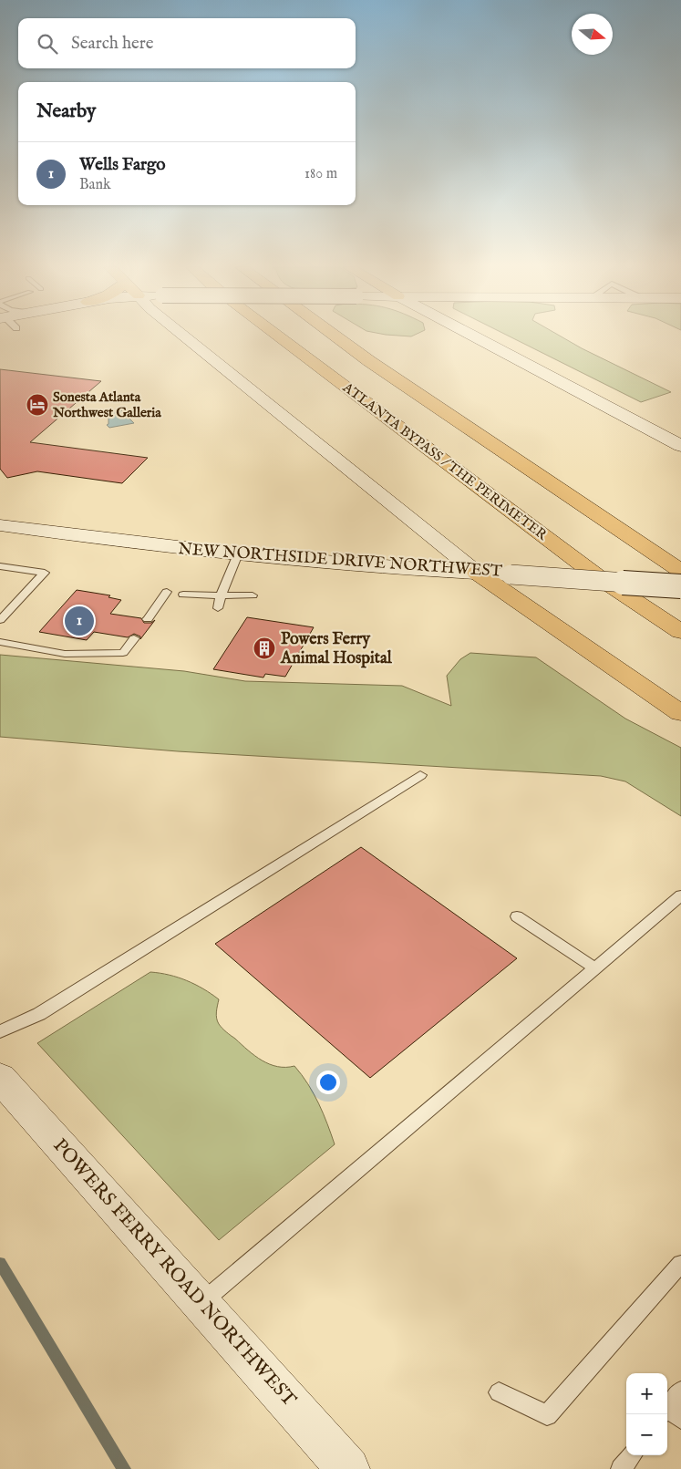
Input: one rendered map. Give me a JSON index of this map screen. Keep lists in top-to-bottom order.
{
  "streets": {
    "highway": ["ATLANTA BYPASS / THE PERIMETER"],
    "main road": ["NEW NORTHSIDE DRIVE NORTHWEST", "POWERS FERRY ROAD NORTHWEST"]
  },
  "places": {
    "hotel": ["Sonesta Atlanta Northwest Galleria"],
    "building": ["Powers Ferry Animal Hospital"]
  },
  "north": "right",
  "page": {
    "search": "Search here",
    "heading": "Nearby",
    "list": [
      {
        "mark": "1",
        "name": "Wells Fargo",
        "note": "Bank",
        "value": "180 m"
      }
    ],
    "pins": "1",
    "map_buttons": ["+", "−"]
  }
}
